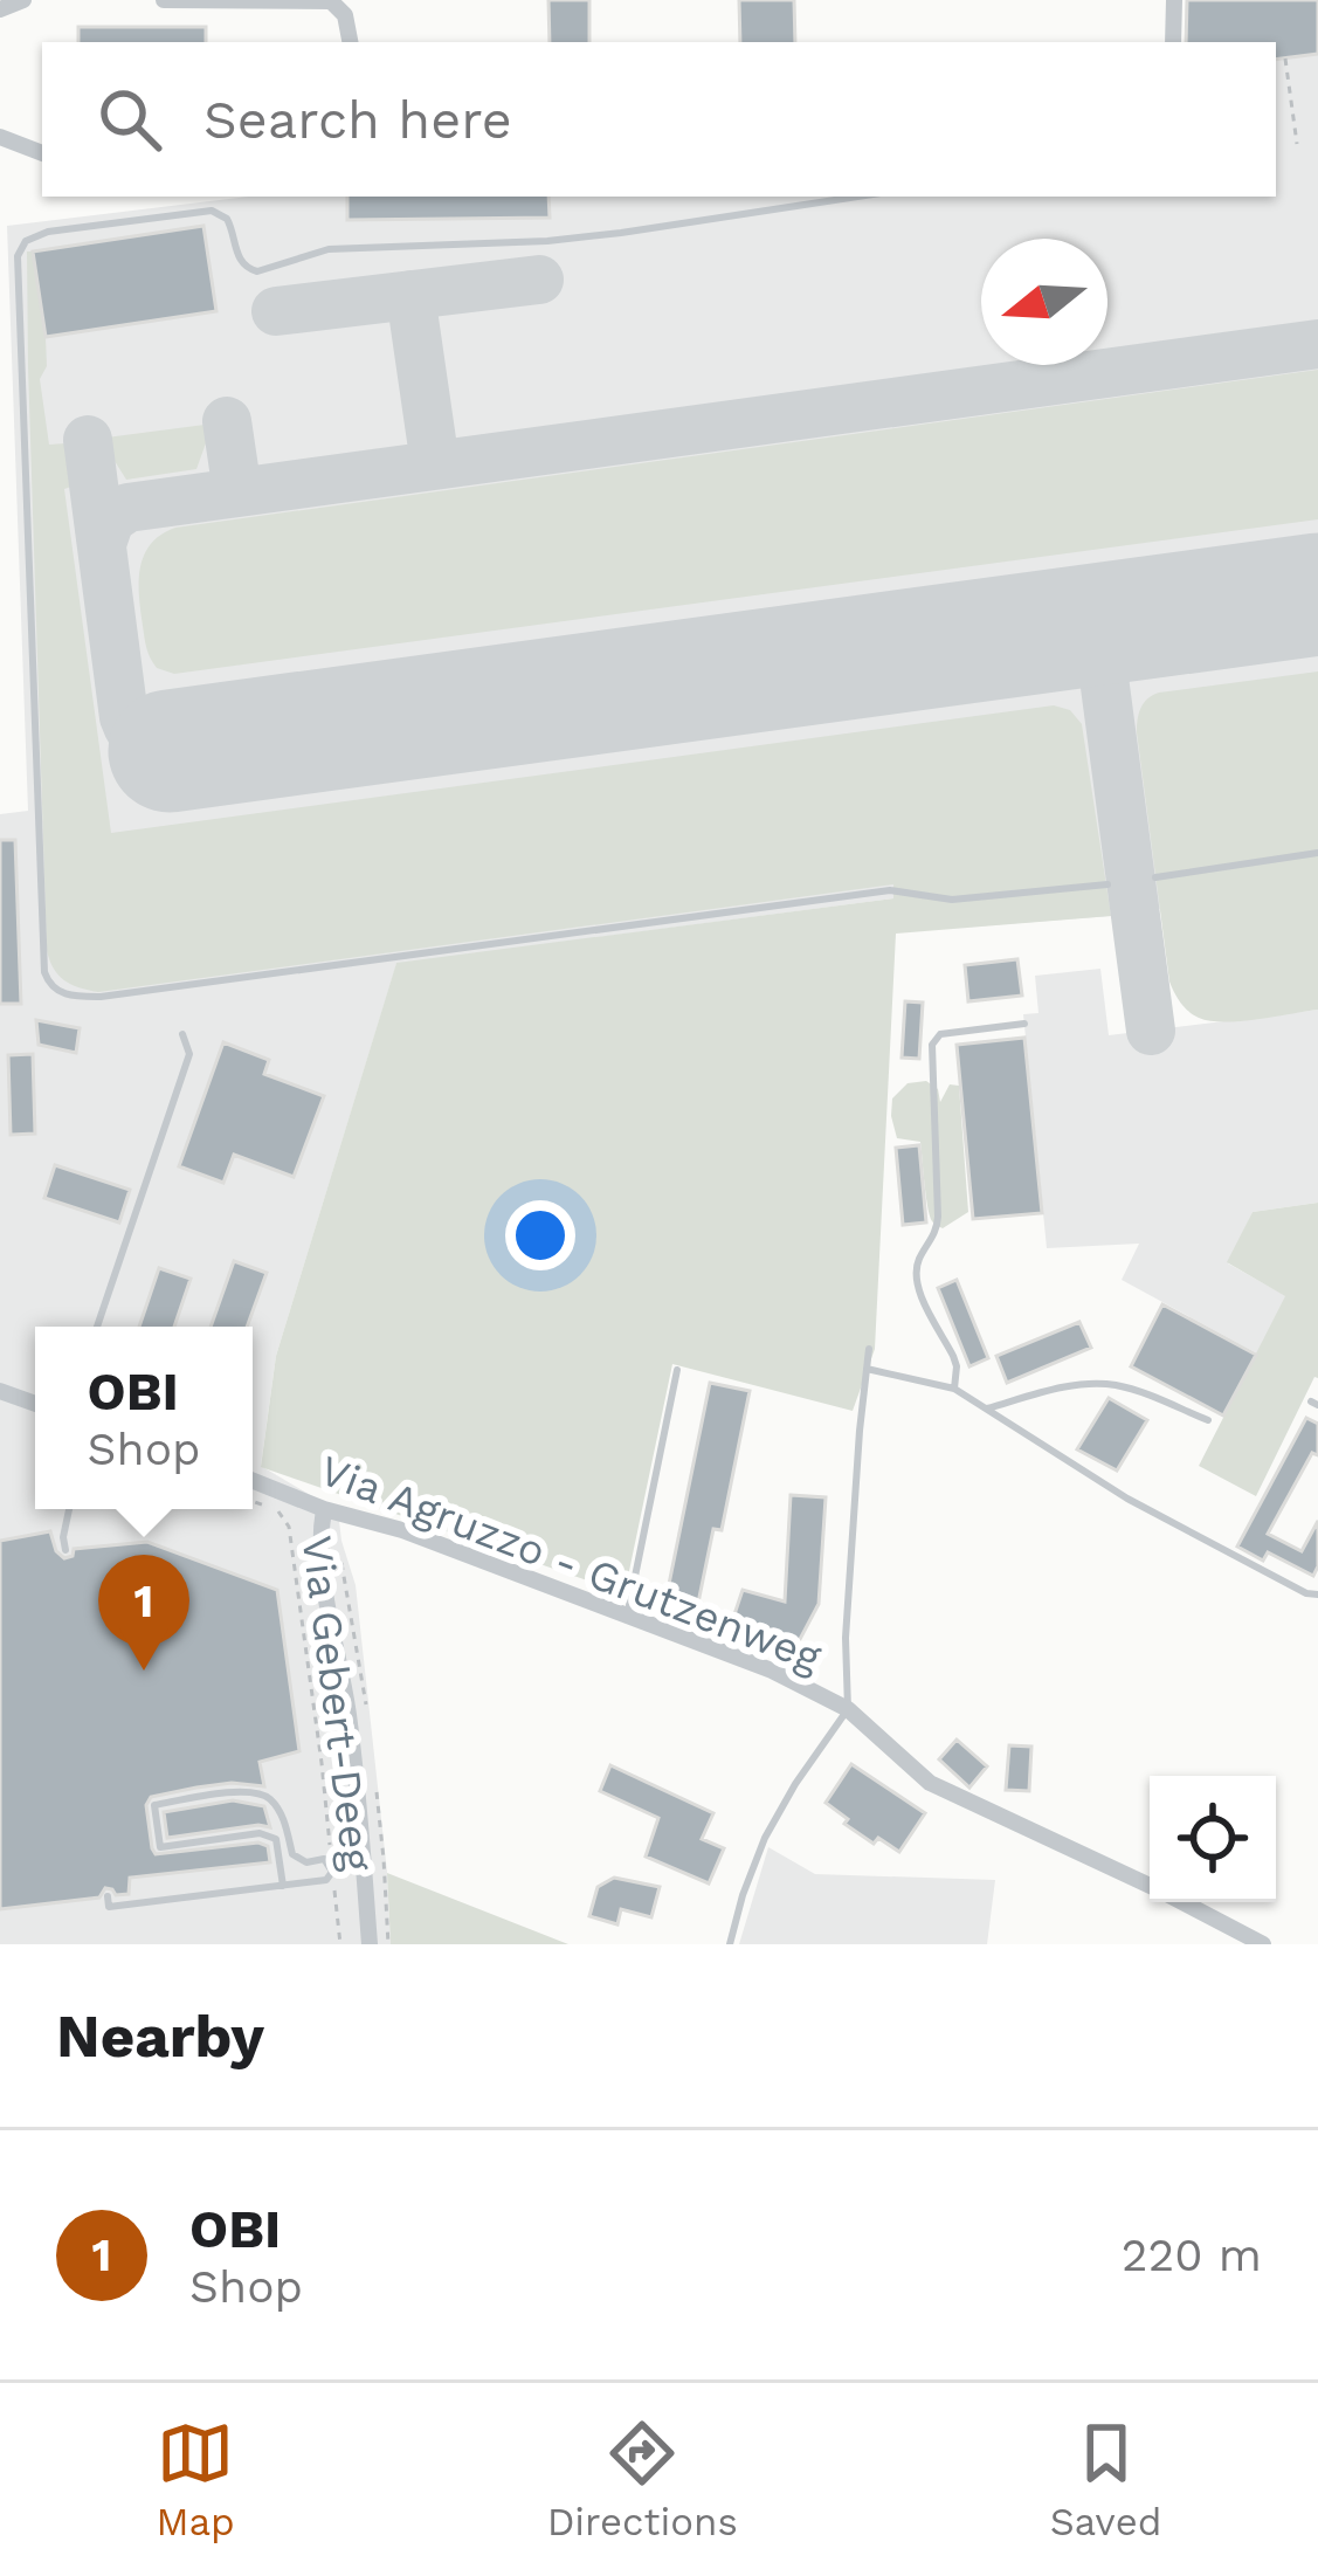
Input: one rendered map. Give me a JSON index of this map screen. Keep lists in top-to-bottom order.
{
  "streets": {
    "street": ["Via Agruzzo - Grutzenweg"],
    "path": ["Via Gebert-Deeg"]
  },
  "north": "left",
  "page": {
    "search": "Search here",
    "popup": ["OBI", "Shop"],
    "pins": "1",
    "heading": "Nearby",
    "list": [
      {
        "mark": "1",
        "name": "OBI",
        "note": "Shop",
        "value": "220 m"
      }
    ],
    "nav": ["Map", "Directions", "Saved"]
  }
}
